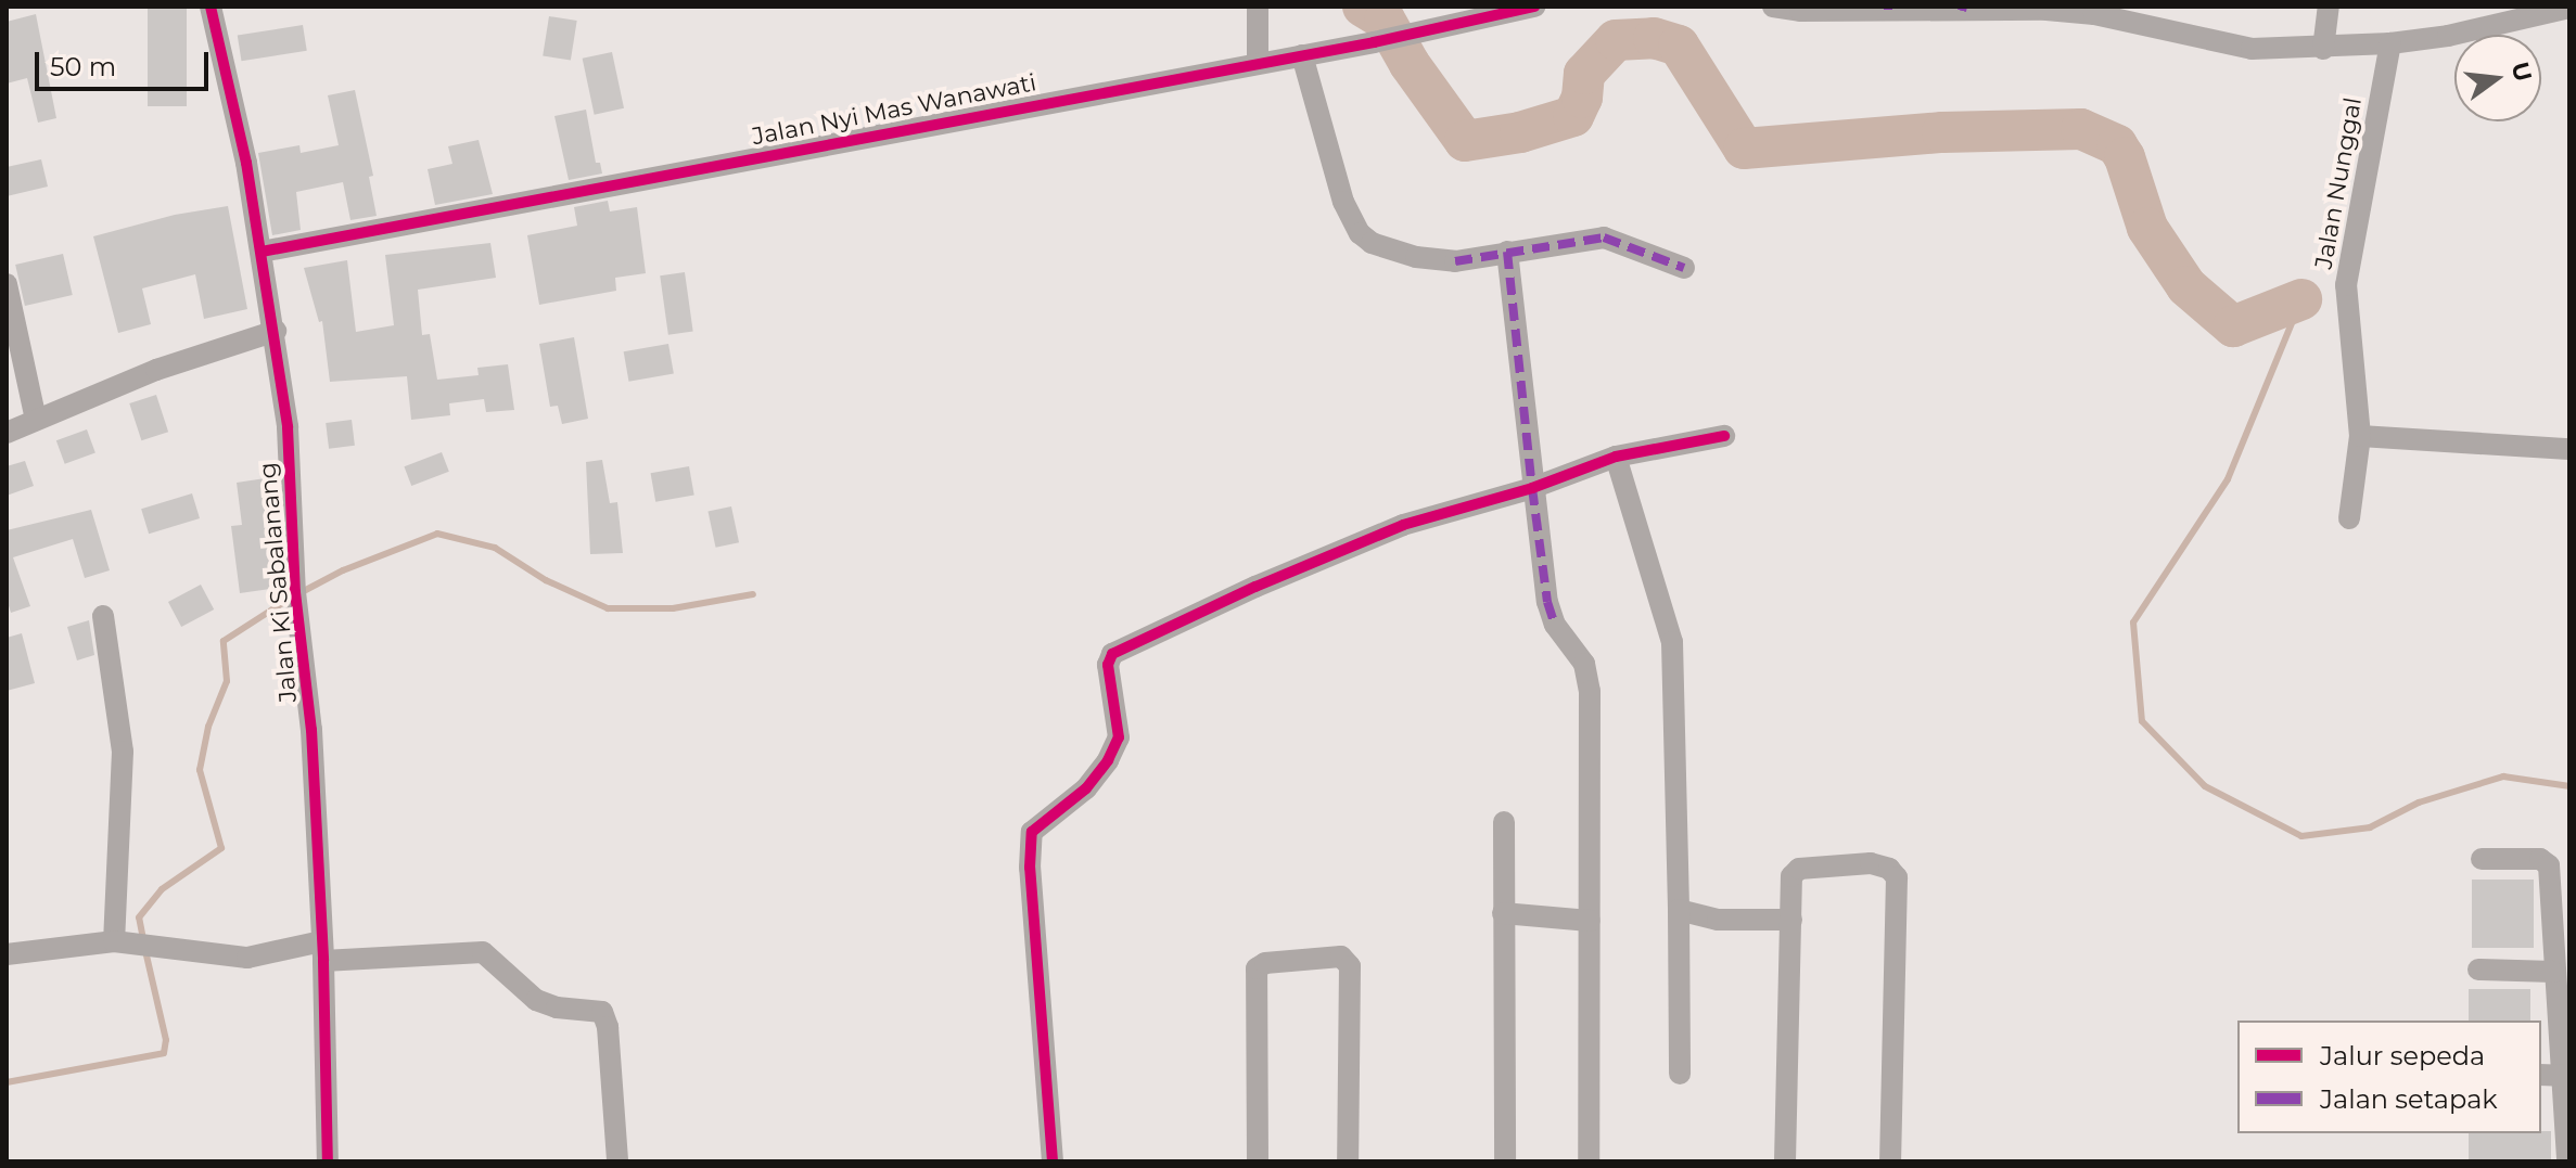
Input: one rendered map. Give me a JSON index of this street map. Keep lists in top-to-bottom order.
{
  "streets": {
    "street": ["Jalan Nyi Mas Wanawati", "Jalan Nunggal", "Jalan Ki Sabalanang"]
  },
  "crossings": [
    ["Jalan Nyi Mas Wanawati", "Jalan Ki Sabalanang"]
  ],
  "legend": ["Jalur sepeda", "Jalan setapak"],
  "scale_bar": "50 m",
  "north": "right"
}
